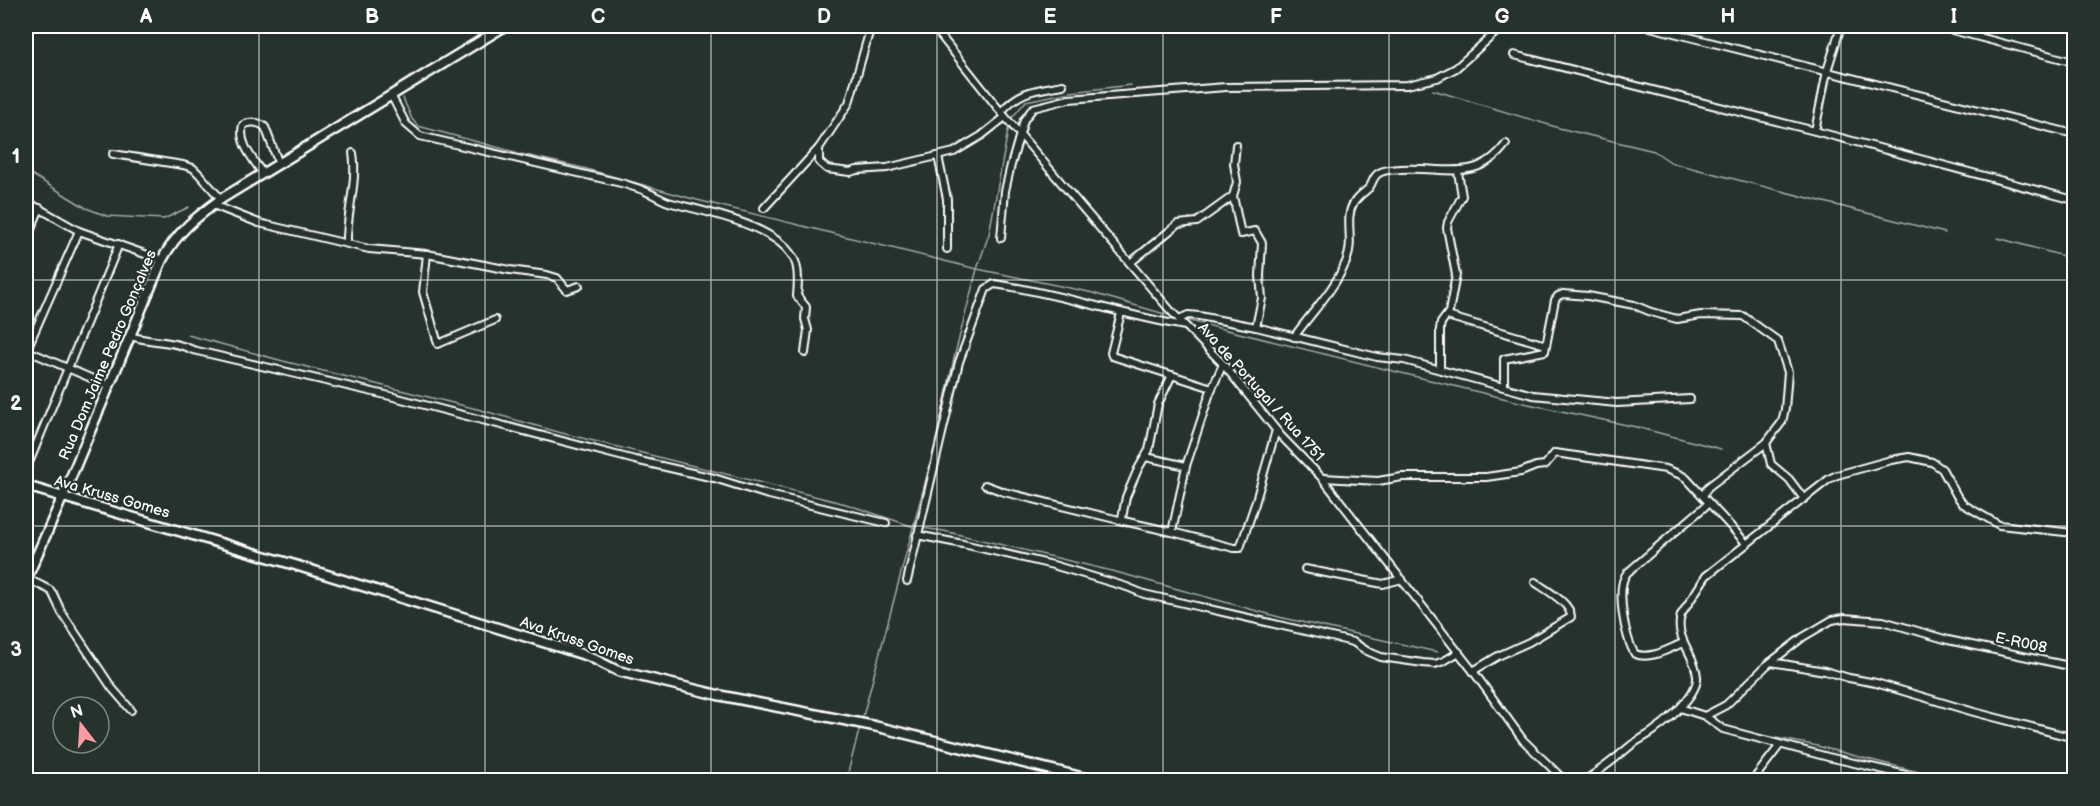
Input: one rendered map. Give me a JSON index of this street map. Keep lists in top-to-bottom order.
{
  "streets": {
    "street": [
      "Rua Dom Jaime Pedro Gonçalves",
      "Ava de Portugal / Rua 1751",
      "Ava Kruss Gomes",
      "E-R008"
    ]
  },
  "crossings": [
    ["Rua Dom Jaime Pedro Gonçalves", "Ava Kruss Gomes"]
  ],
  "north": "top",
  "grid": {
    "columns": [
      "A",
      "B",
      "C",
      "D",
      "E",
      "F",
      "G",
      "H",
      "I"
    ],
    "rows": ["1", "2", "3"]
  }
}
